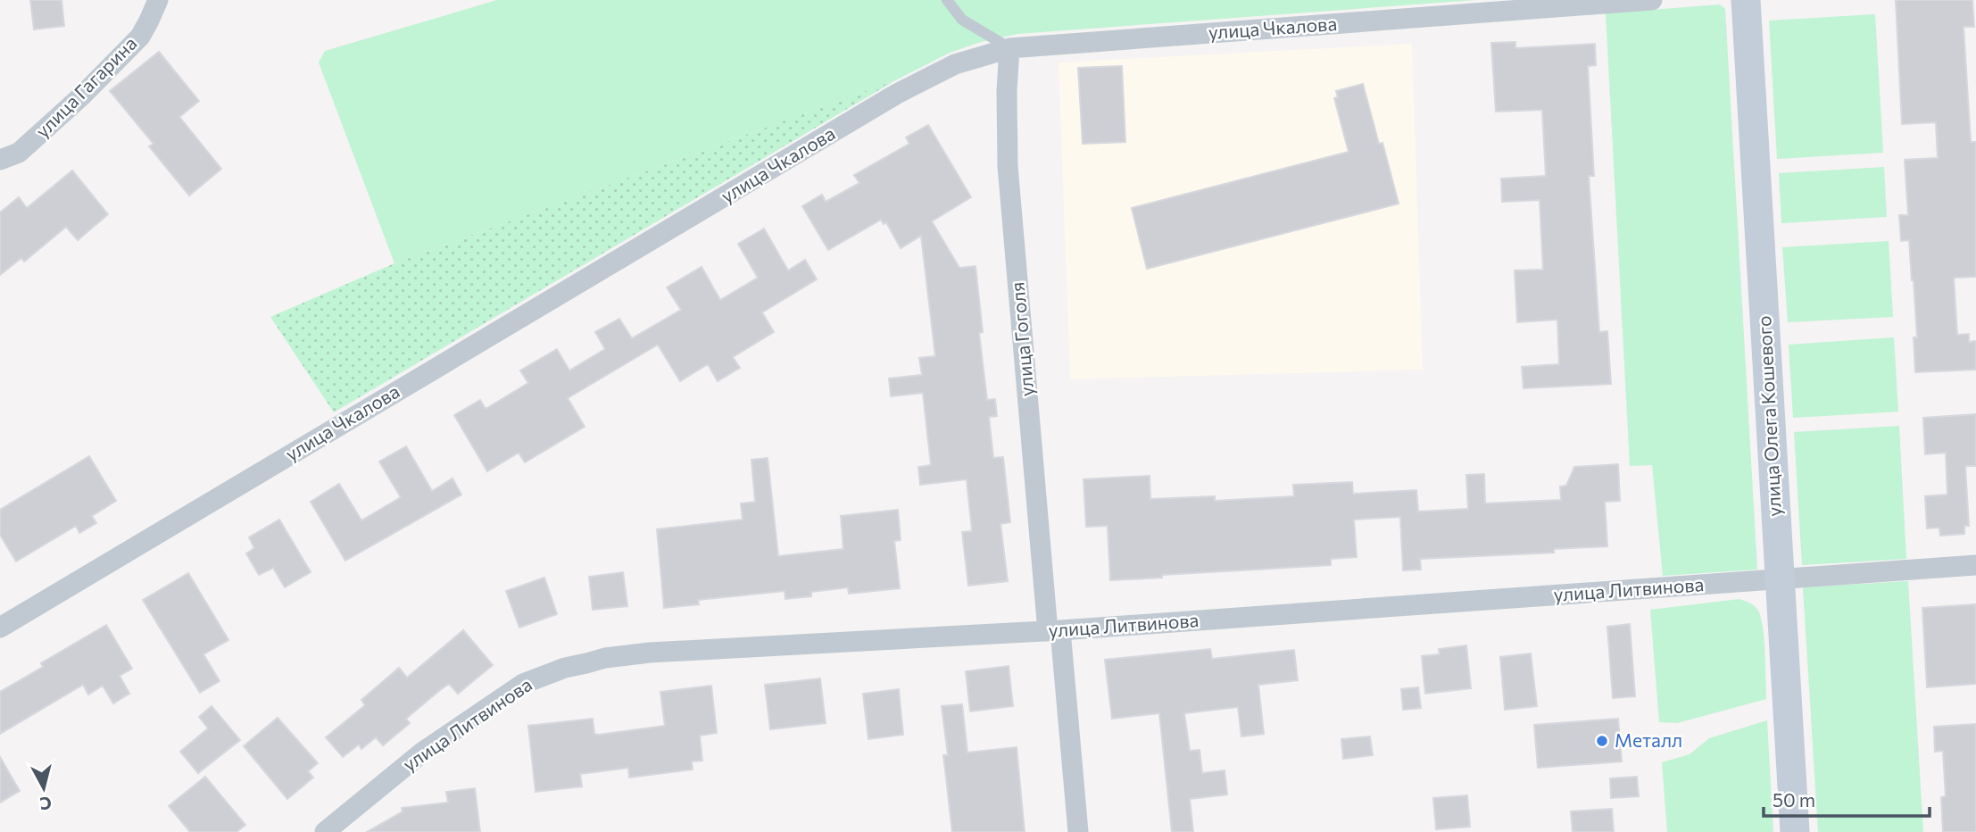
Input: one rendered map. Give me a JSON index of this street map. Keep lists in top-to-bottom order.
{
  "streets": {
    "main road": ["улица Олега Кошевого"],
    "street": [
      "улица Чкалова",
      "улица Гагарина",
      "улица Гоголя",
      "улица Литвинова"
    ]
  },
  "crossings": [
    ["улица Чкалова", "улица Гоголя"],
    ["улица Гоголя", "улица Литвинова"],
    ["улица Олега Кошевого", "улица Литвинова"]
  ],
  "places": ["Металл"],
  "scale_bar": "50 m",
  "north": "bottom"
}
